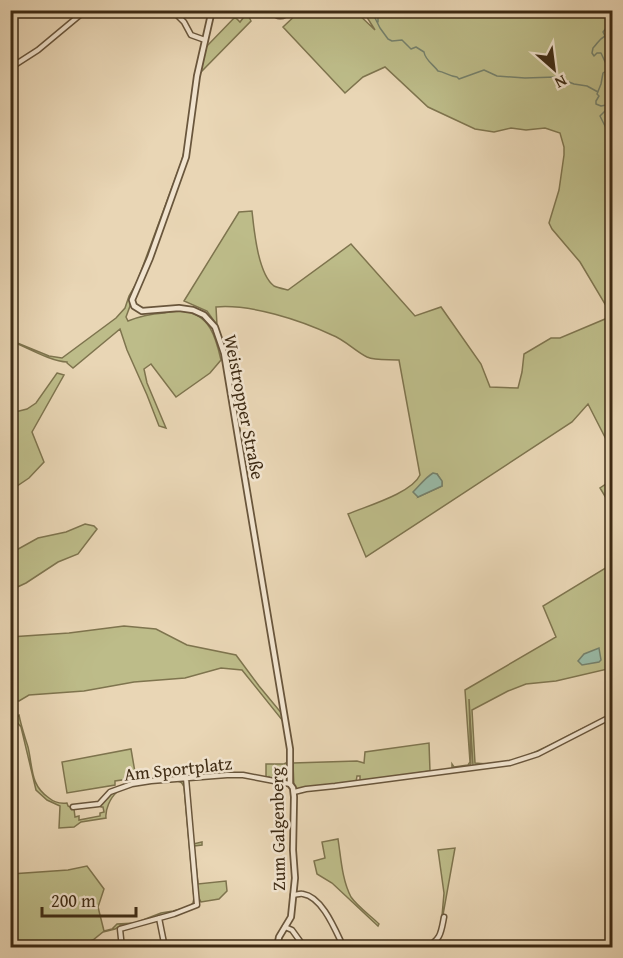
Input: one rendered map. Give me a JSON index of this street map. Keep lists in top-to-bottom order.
{
  "streets": {
    "street": ["Weistropper Straße", "Am Sportplatz", "Zum Galgenberg"]
  },
  "crossings": [
    ["Weistropper Straße", "Zum Galgenberg"],
    ["Am Sportplatz", "Zum Galgenberg"]
  ],
  "scale_bar": "200 m",
  "north": "bottom right"
}
